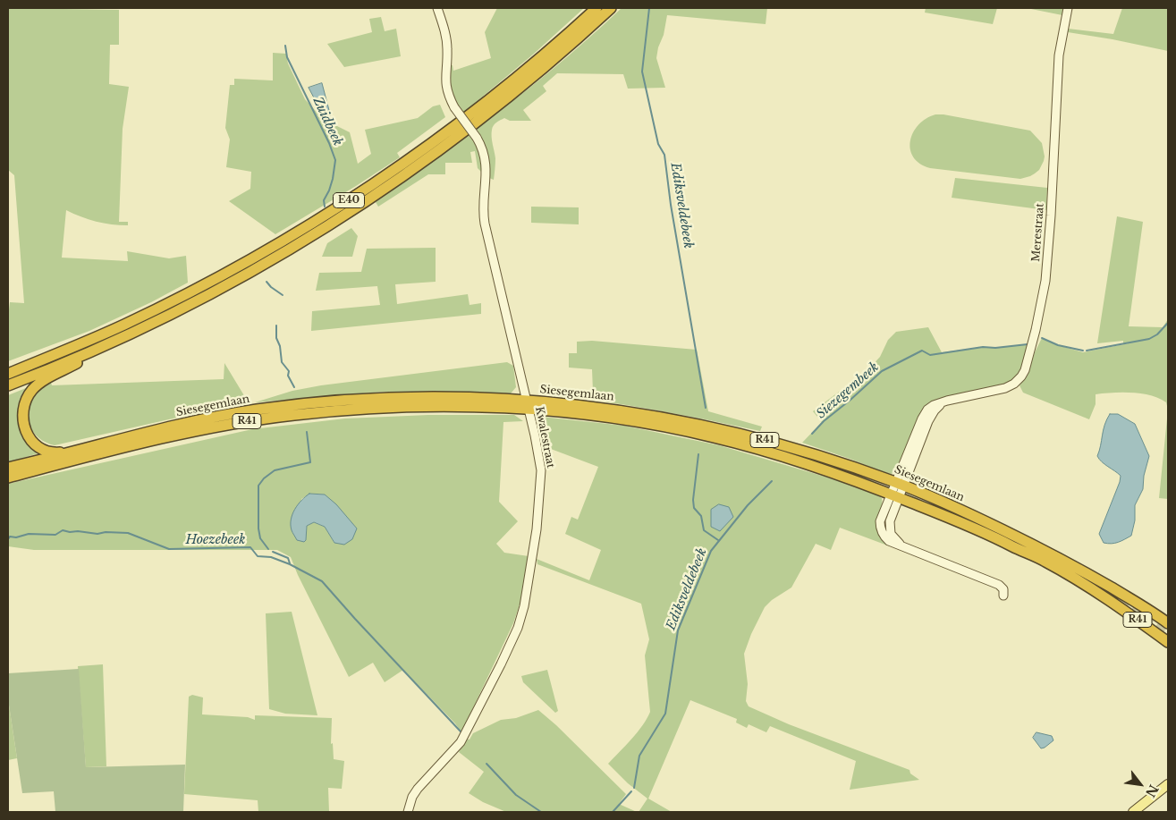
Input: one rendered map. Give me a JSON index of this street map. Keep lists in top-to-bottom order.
{
  "streets": {
    "highway": ["E40", "Siesegemlaan", "R41"],
    "street": ["Merestraat", "Kwalestraat"]
  },
  "crossings": [
    ["Merestraat", "Siesegemlaan"],
    ["Siesegemlaan", "Kwalestraat"]
  ],
  "water": [
    "Zuidbeek",
    "Ediksveldebeek",
    "Siezegembeek",
    "Hoezebeek"
  ],
  "north": "bottom right"
}
